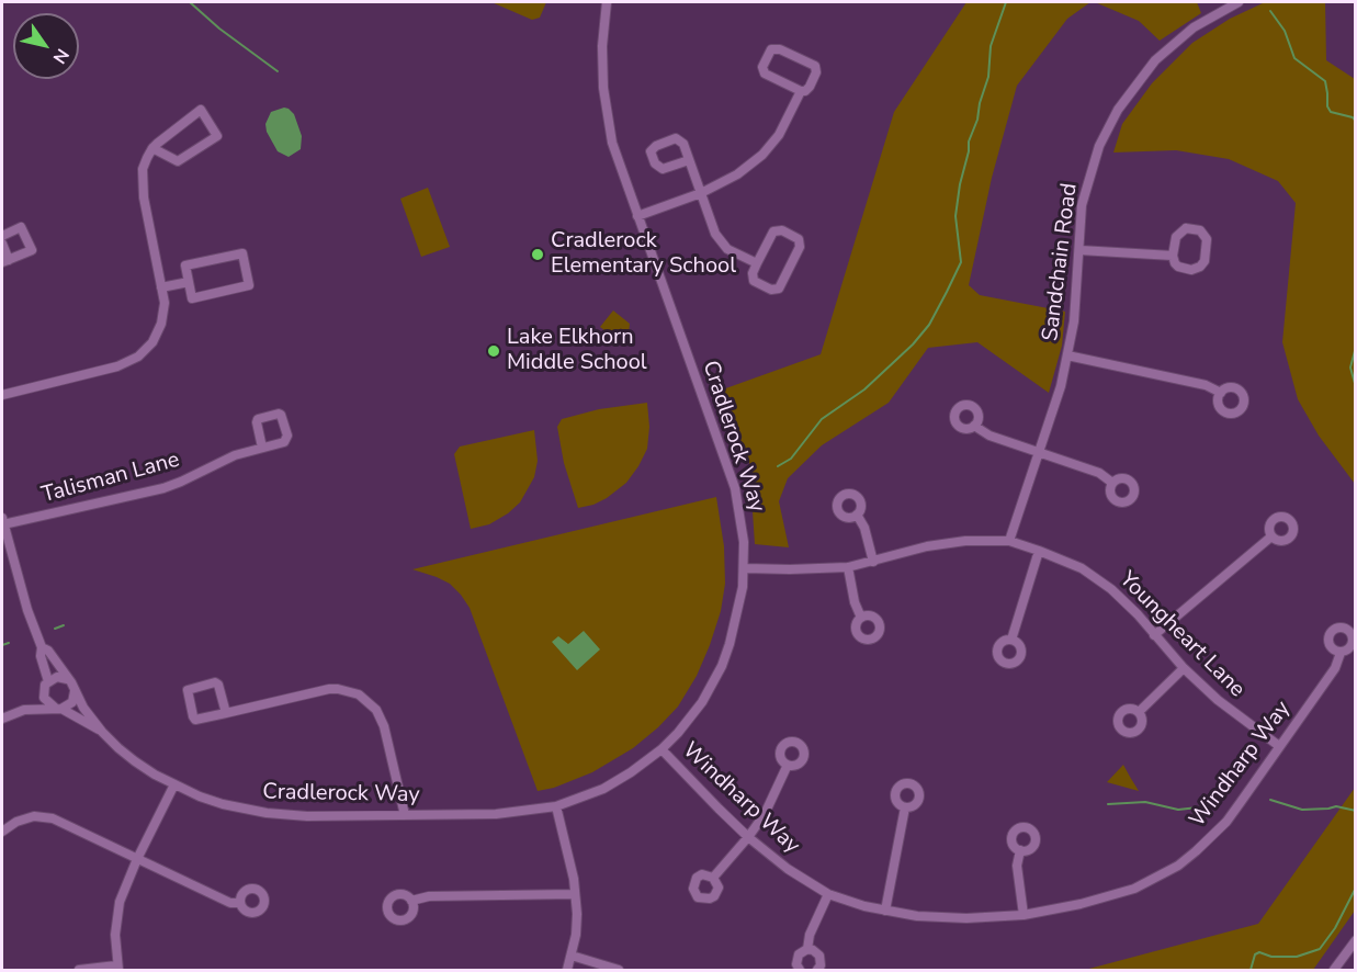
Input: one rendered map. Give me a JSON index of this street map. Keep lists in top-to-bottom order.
{
  "streets": {
    "street": [
      "Sandchain Road",
      "Cradlerock Way",
      "Talisman Lane",
      "Youngheart Lane",
      "Windharp Way"
    ]
  },
  "crossings": [
    ["Sandchain Road", "Youngheart Lane"],
    ["Cradlerock Way", "Youngheart Lane"],
    ["Cradlerock Way", "Windharp Way"],
    ["Youngheart Lane", "Windharp Way"]
  ],
  "places": ["Cradlerock Elementary School", "Lake Elkhorn Middle School"],
  "north": "bottom right"
}
